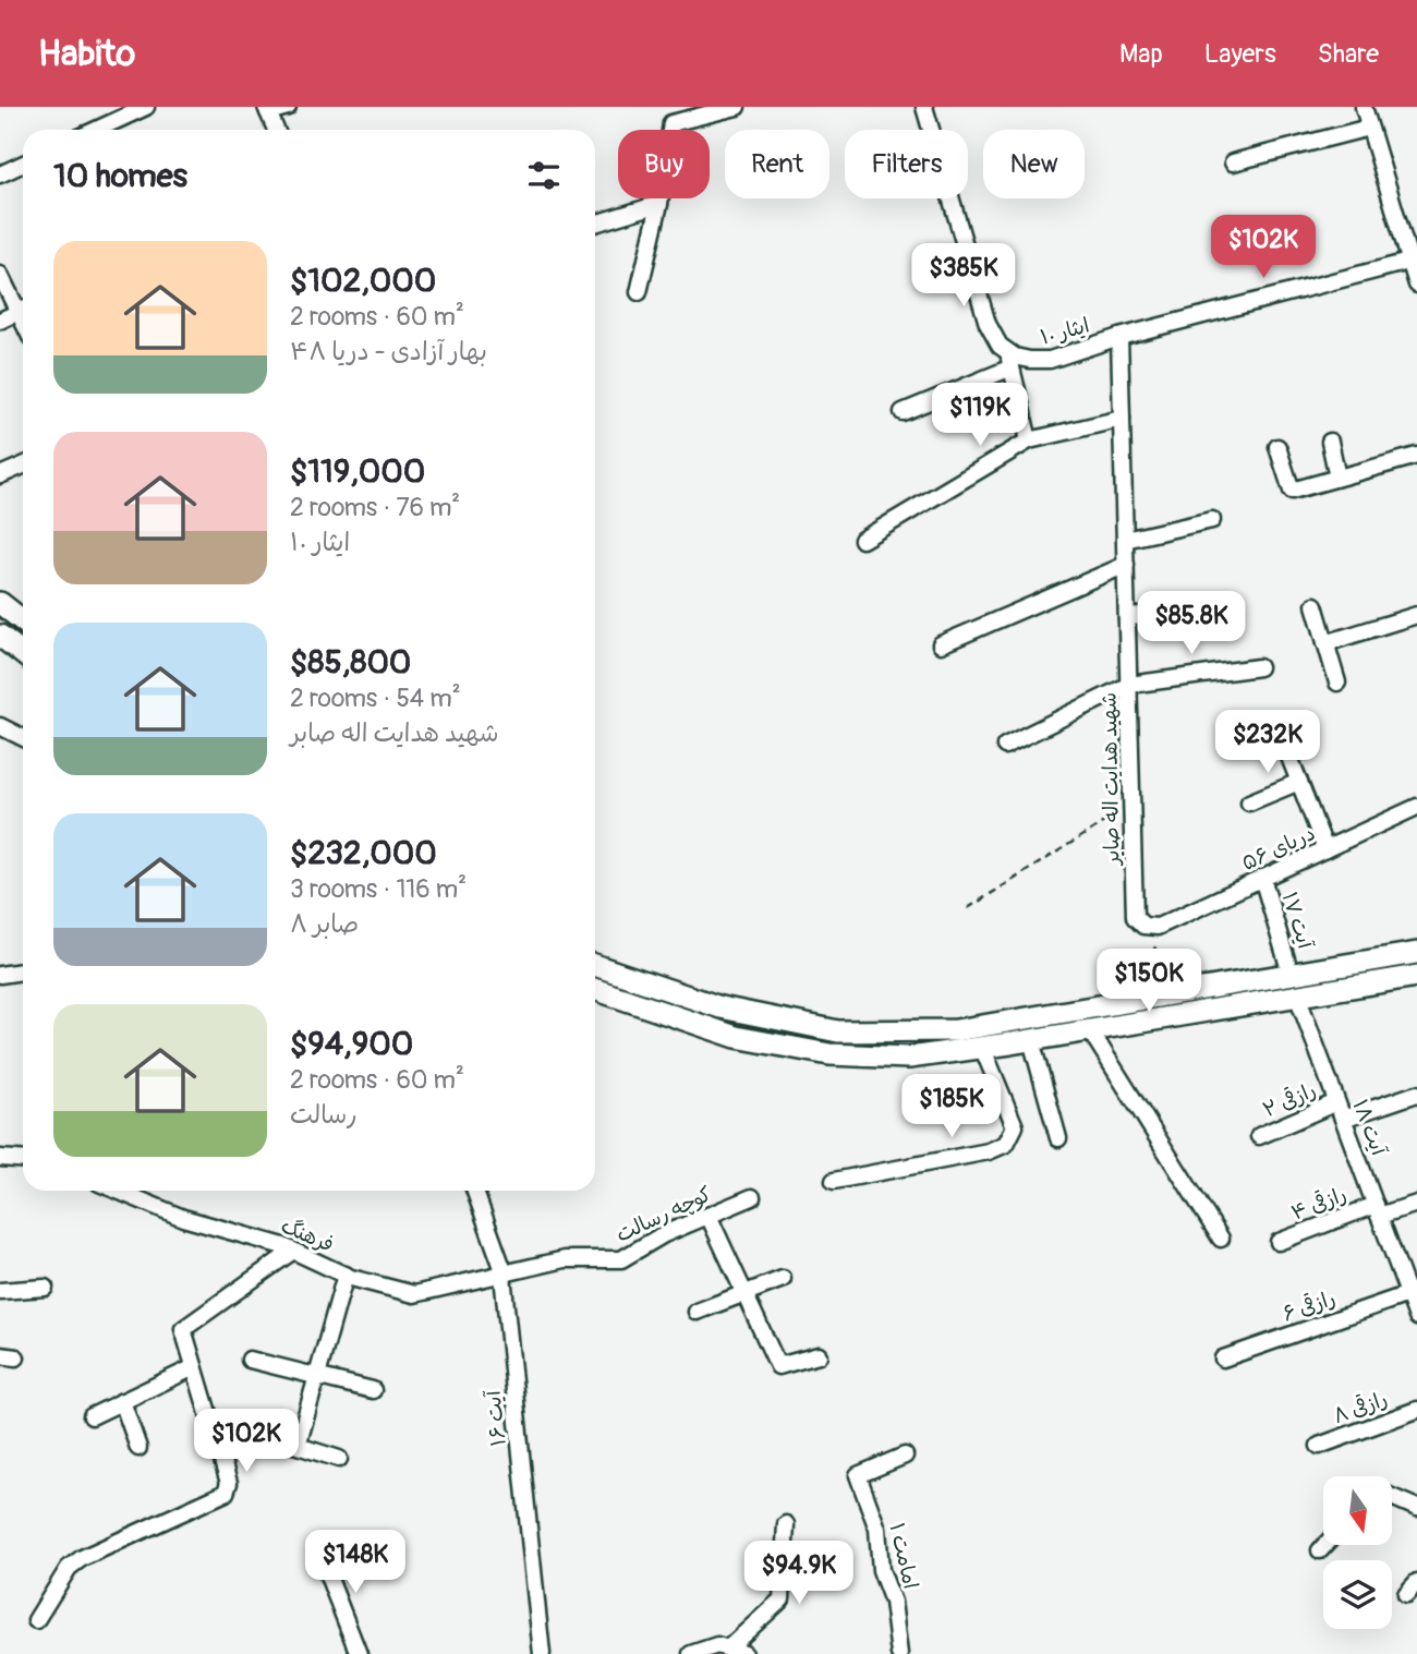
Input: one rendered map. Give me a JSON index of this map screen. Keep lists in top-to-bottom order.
{
  "streets": {
    "street": [
      "ایثار ۱۰",
      "شهید هدایت اله صابر",
      "دریای ۵۶",
      "آیت ۱۷",
      "رازقی ۲",
      "آیت ۱۸",
      "رازقی ۴",
      "کوچه رسالت",
      "فرهنگ",
      "رازقی ۶",
      "رازقی ۸",
      "آیت ۱۶",
      "امامت ۱"
    ]
  },
  "crossings": [
    ["ایثار ۱۰", "شهید هدایت اله صابر"],
    ["شهید هدایت اله صابر", "دریای ۵۶"],
    ["دریای ۵۶", "آیت ۱۷"],
    ["رازقی ۲", "آیت ۱۸"],
    ["آیت ۱۸", "رازقی ۴"],
    ["آیت ۱۸", "رازقی ۶"],
    ["کوچه رسالت", "فرهنگ"],
    ["کوچه رسالت", "آیت ۱۶"],
    ["فرهنگ", "آیت ۱۶"]
  ],
  "north": "bottom",
  "page": {
    "header": "Habito",
    "nav": ["Map", "Layers", "Share"],
    "chip": [
      "Buy",
      "Rent",
      "Filters",
      "New"
    ],
    "heading": "10 homes",
    "price": [
      "$102K",
      "$385K",
      "$119K",
      "$85.8K",
      "$232K",
      "$150K",
      "$185K",
      "$102K",
      "$148K",
      "$94.9K"
    ],
    "list": [
      {
        "name": "$102,000",
        "note": "2 rooms · 60 m² · بهار آزادی - دریا ۴۸"
      },
      {
        "name": "$119,000",
        "note": "2 rooms · 76 m² · ایثار ۱۰"
      },
      {
        "name": "$85,800",
        "note": "2 rooms · 54 m² · شهید هدایت اله صابر"
      },
      {
        "name": "$232,000",
        "note": "3 rooms · 116 m² · صابر ۸"
      },
      {
        "name": "$94,900",
        "note": "2 rooms · 60 m² · رسالت"
      }
    ]
  }
}
